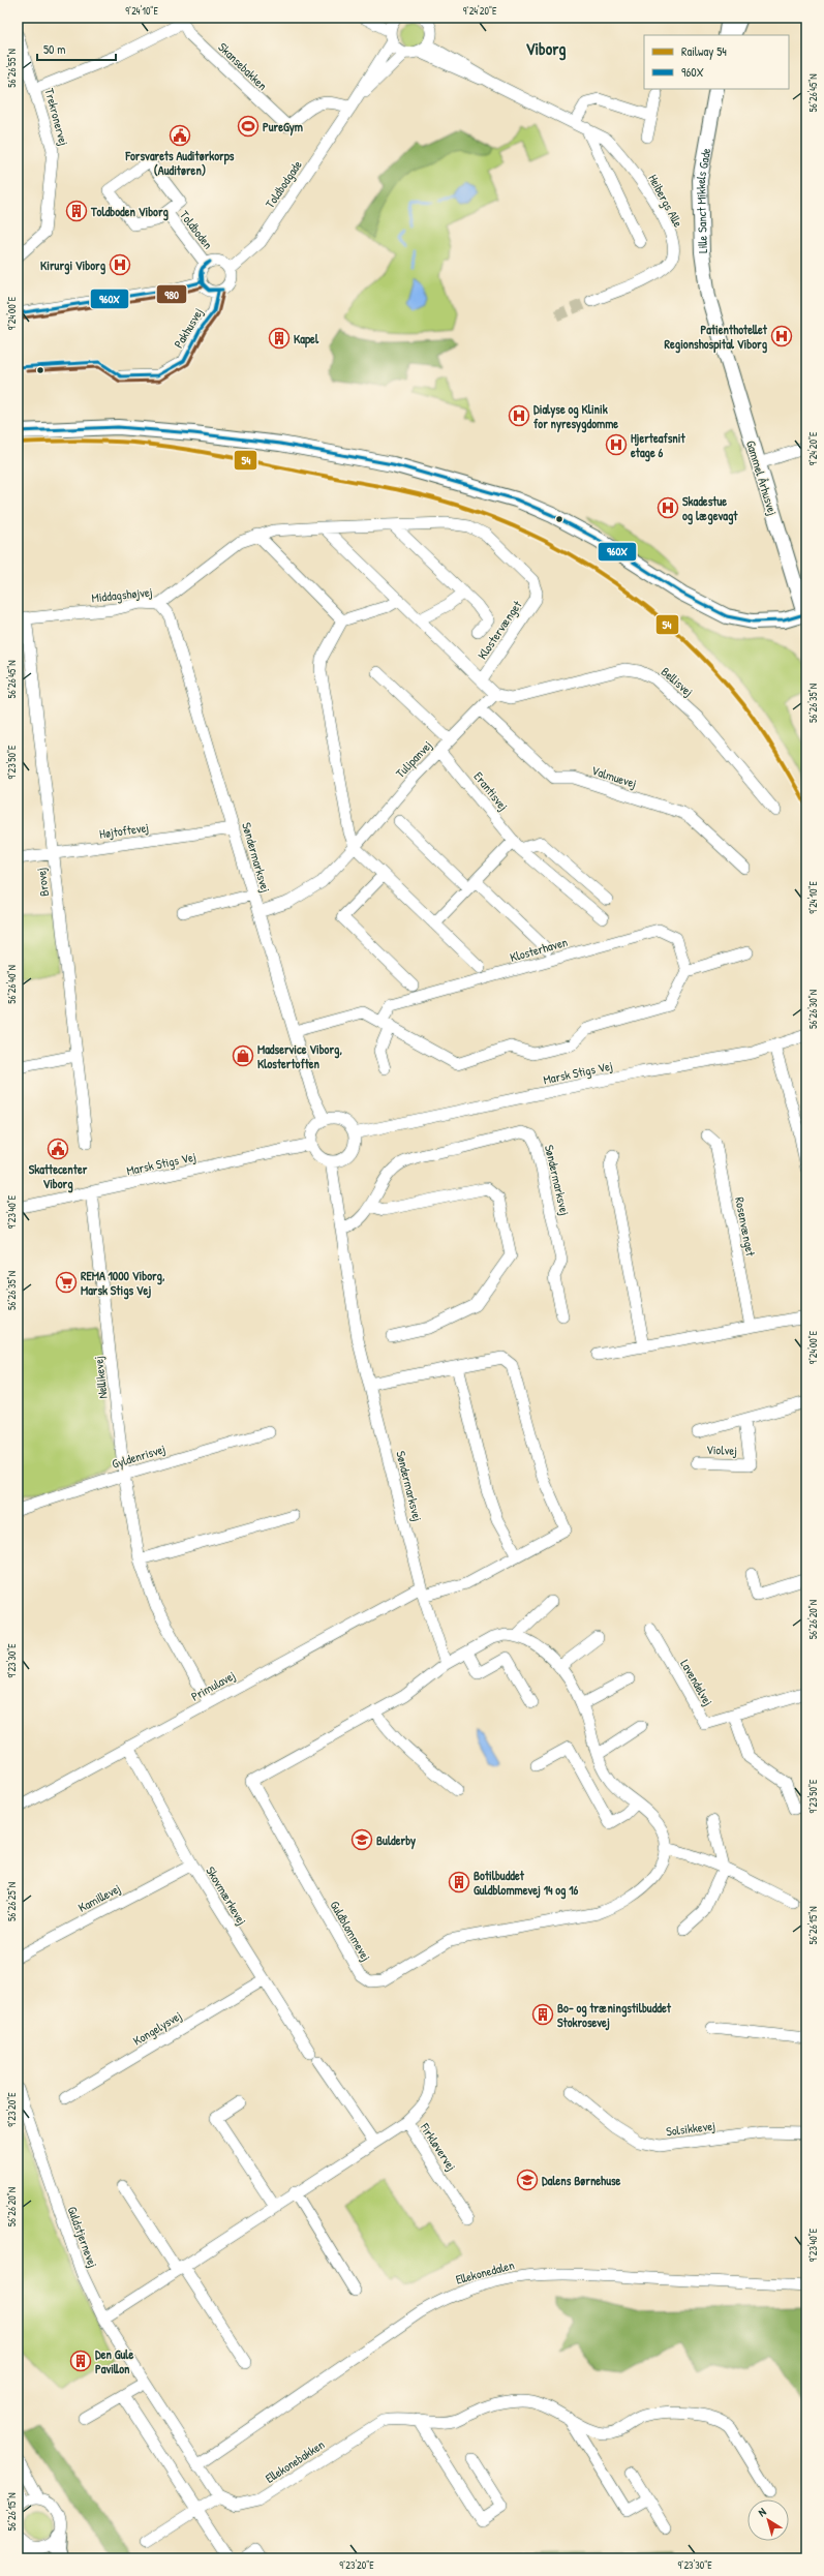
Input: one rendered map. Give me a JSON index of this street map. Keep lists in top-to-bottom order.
{
  "streets": {
    "main road": ["Lille Sanct Mikkels Gade", "Gammel Århusvej"],
    "street": [
      "Skansebakken",
      "Trekronervej",
      "Toldbodgade",
      "Heibergs Alle",
      "Toldboden",
      "Pakhusvej",
      "Middagshøjvej",
      "Klostervænget",
      "Bellisvej",
      "Tulipanvej",
      "Valmuevej",
      "Erantisvej",
      "Højtoftevej",
      "Søndermarksvej",
      "Brovej",
      "Klosterhaven",
      "Marsk Stigs Vej",
      "Rosenvænget",
      "Nellikevej",
      "Violvej",
      "Gyldenrisvej",
      "Lavendelvej",
      "Primulavej",
      "Skovmærkevej",
      "Kamillevej",
      "Guldblommevej",
      "Kongelysvej",
      "Solsikkevej",
      "Firkløvervej",
      "Guldstjernevej",
      "Ellekonedalen",
      "Ellekonebakken"
    ]
  },
  "crossings": [
    ["Skansebakken", "Toldbodgade"],
    ["Toldbodgade", "Toldboden"],
    ["Toldbodgade", "Pakhusvej"],
    ["Lille Sanct Mikkels Gade", "Gammel Århusvej"],
    ["Toldboden", "Pakhusvej"],
    ["Middagshøjvej", "Klostervænget"],
    ["Middagshøjvej", "Søndermarksvej"],
    ["Middagshøjvej", "Brovej"],
    ["Klostervænget", "Bellisvej"],
    ["Klostervænget", "Tulipanvej"],
    ["Bellisvej", "Tulipanvej"],
    ["Tulipanvej", "Valmuevej"],
    ["Tulipanvej", "Erantisvej"],
    ["Tulipanvej", "Søndermarksvej"],
    ["Højtoftevej", "Søndermarksvej"],
    ["Højtoftevej", "Brovej"],
    ["Søndermarksvej", "Marsk Stigs Vej"],
    ["Søndermarksvej", "Primulavej"],
    ["Søndermarksvej", "Guldblommevej"],
    ["Marsk Stigs Vej", "Nellikevej"],
    ["Nellikevej", "Gyldenrisvej"],
    ["Nellikevej", "Primulavej"],
    ["Primulavej", "Skovmærkevej"],
    ["Skovmærkevej", "Kamillevej"],
    ["Skovmærkevej", "Kongelysvej"],
    ["Skovmærkevej", "Firkløvervej"],
    ["Firkløvervej", "Guldstjernevej"],
    ["Guldstjernevej", "Ellekonedalen"]
  ],
  "districts": ["Viborg"],
  "places": {
    "sports": ["PureGym"],
    "public building": ["Forsvarets Auditørkorps (Auditøren)", "Skattecenter Viborg"],
    "building": [
      "Toldboden Viborg",
      "Kapel",
      "Botilbuddet Guldblommevej 14 og 16",
      "Bo- og træningstilbuddet Stokrosevej",
      "Den Gule Pavillon"
    ],
    "hospital": [
      "Kirurgi Viborg",
      "Patienthotellet Regionshospital Viborg",
      "Dialyse og Klinik for nyresygdomme",
      "Hjerteafsnit etage 6",
      "Skadestue og lægevagt"
    ],
    "shop": ["Madservice Viborg, Klostertoften"],
    "supermarket": ["REMA 1000 Viborg, Marsk Stigs Vej"],
    "school or university": ["Bulderby", "Dalens Børnehuse"]
  },
  "lines": ["transit line 960X", "transit line 980", "rail line 54"],
  "legend": ["Railway 54", "960X"],
  "scale_bar": "50 m",
  "north": "top left",
  "coordinates": [
    "9°24'10\"E",
    "9°24'20\"E",
    "56°26'55\"N",
    "56°26'45\"N",
    "9°24'00\"E",
    "56°26'35\"N",
    "9°23'50\"E",
    "56°26'40\"N",
    "56°26'30\"N",
    "9°23'40\"E",
    "56°26'20\"N",
    "9°23'30\"E",
    "56°26'25\"N",
    "56°26'15\"N",
    "9°23'20\"E"
  ]
}
